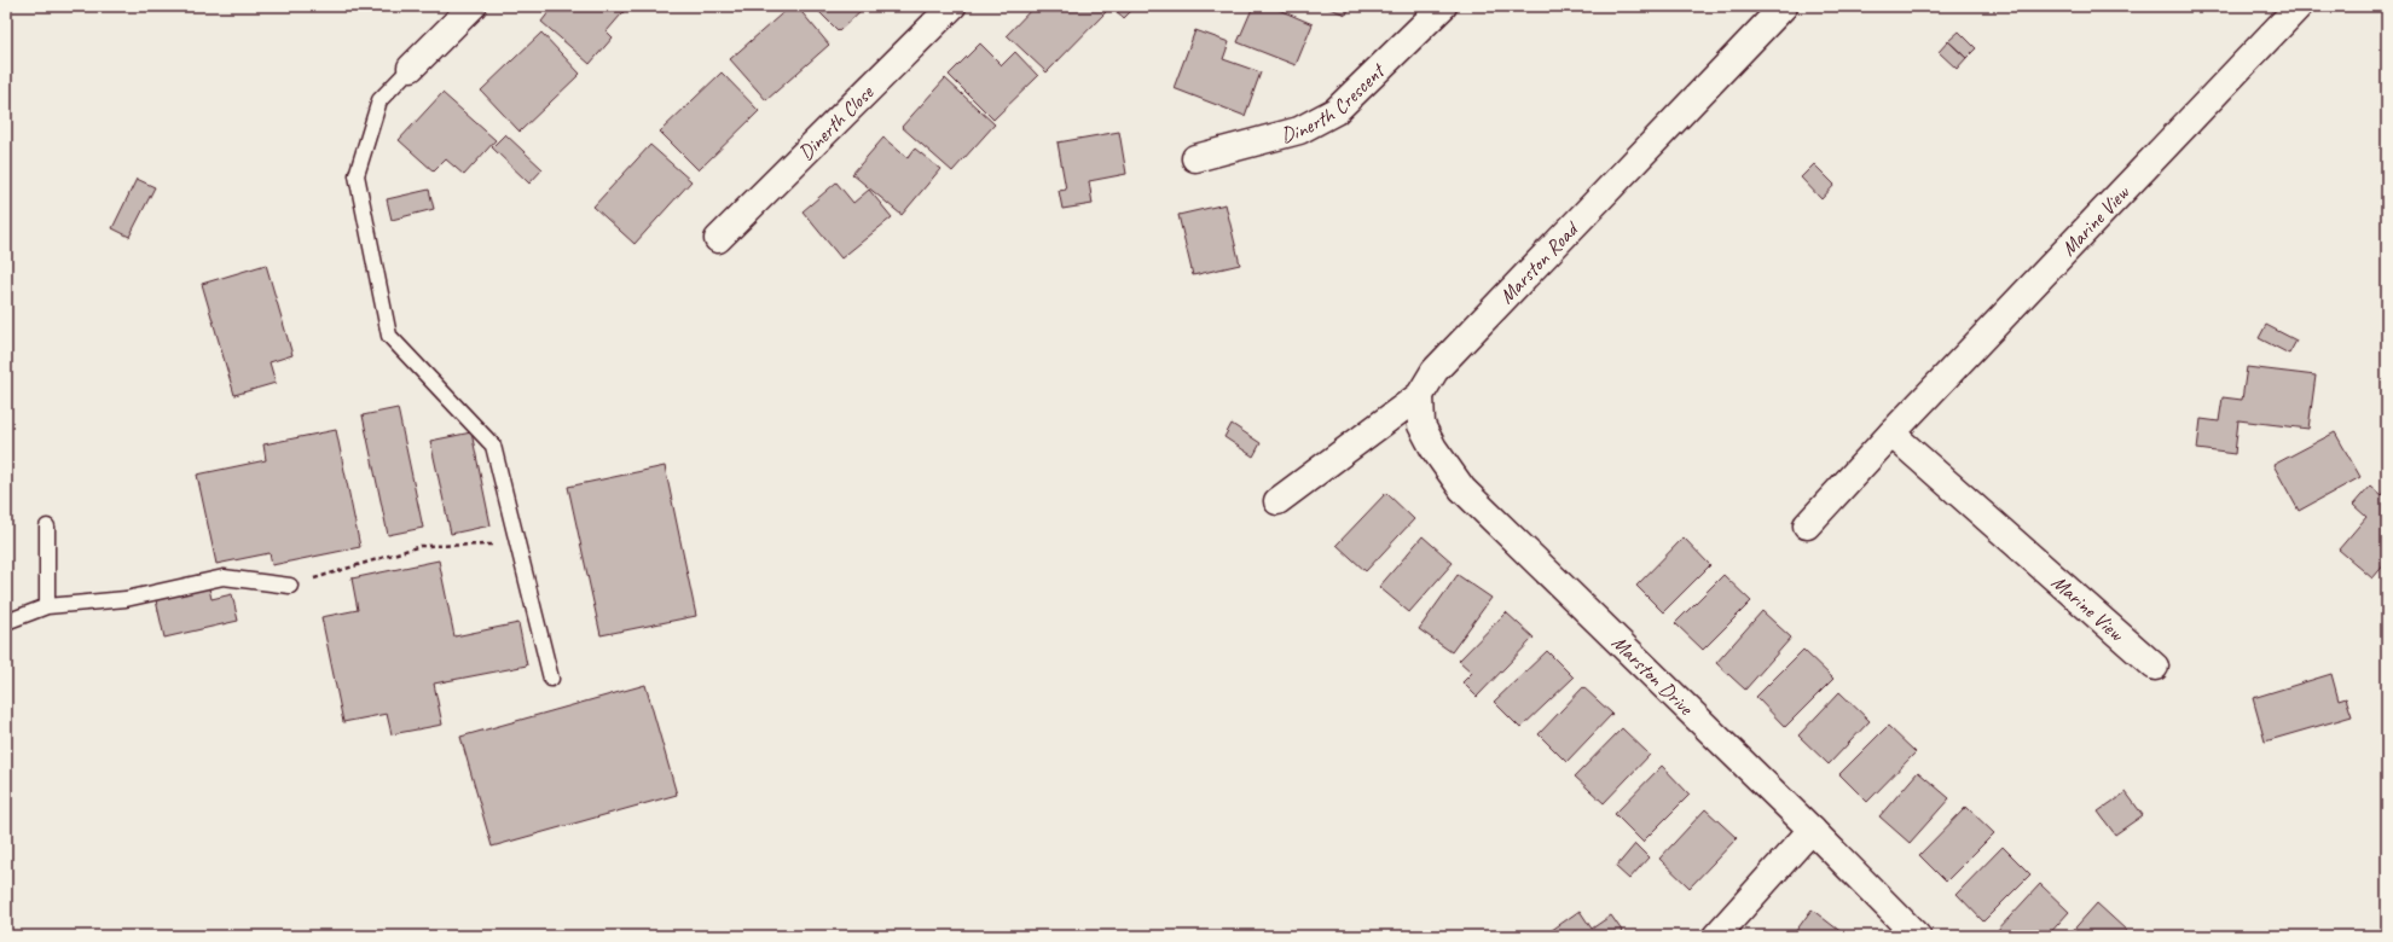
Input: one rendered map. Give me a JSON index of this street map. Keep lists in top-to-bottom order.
{
  "streets": {
    "street": [
      "Dinerth Crescent",
      "Dinerth Close",
      "Marine View",
      "Marston Road",
      "Marston Drive"
    ]
  },
  "crossings": [
    ["Marston Road", "Marston Drive"]
  ]
}
